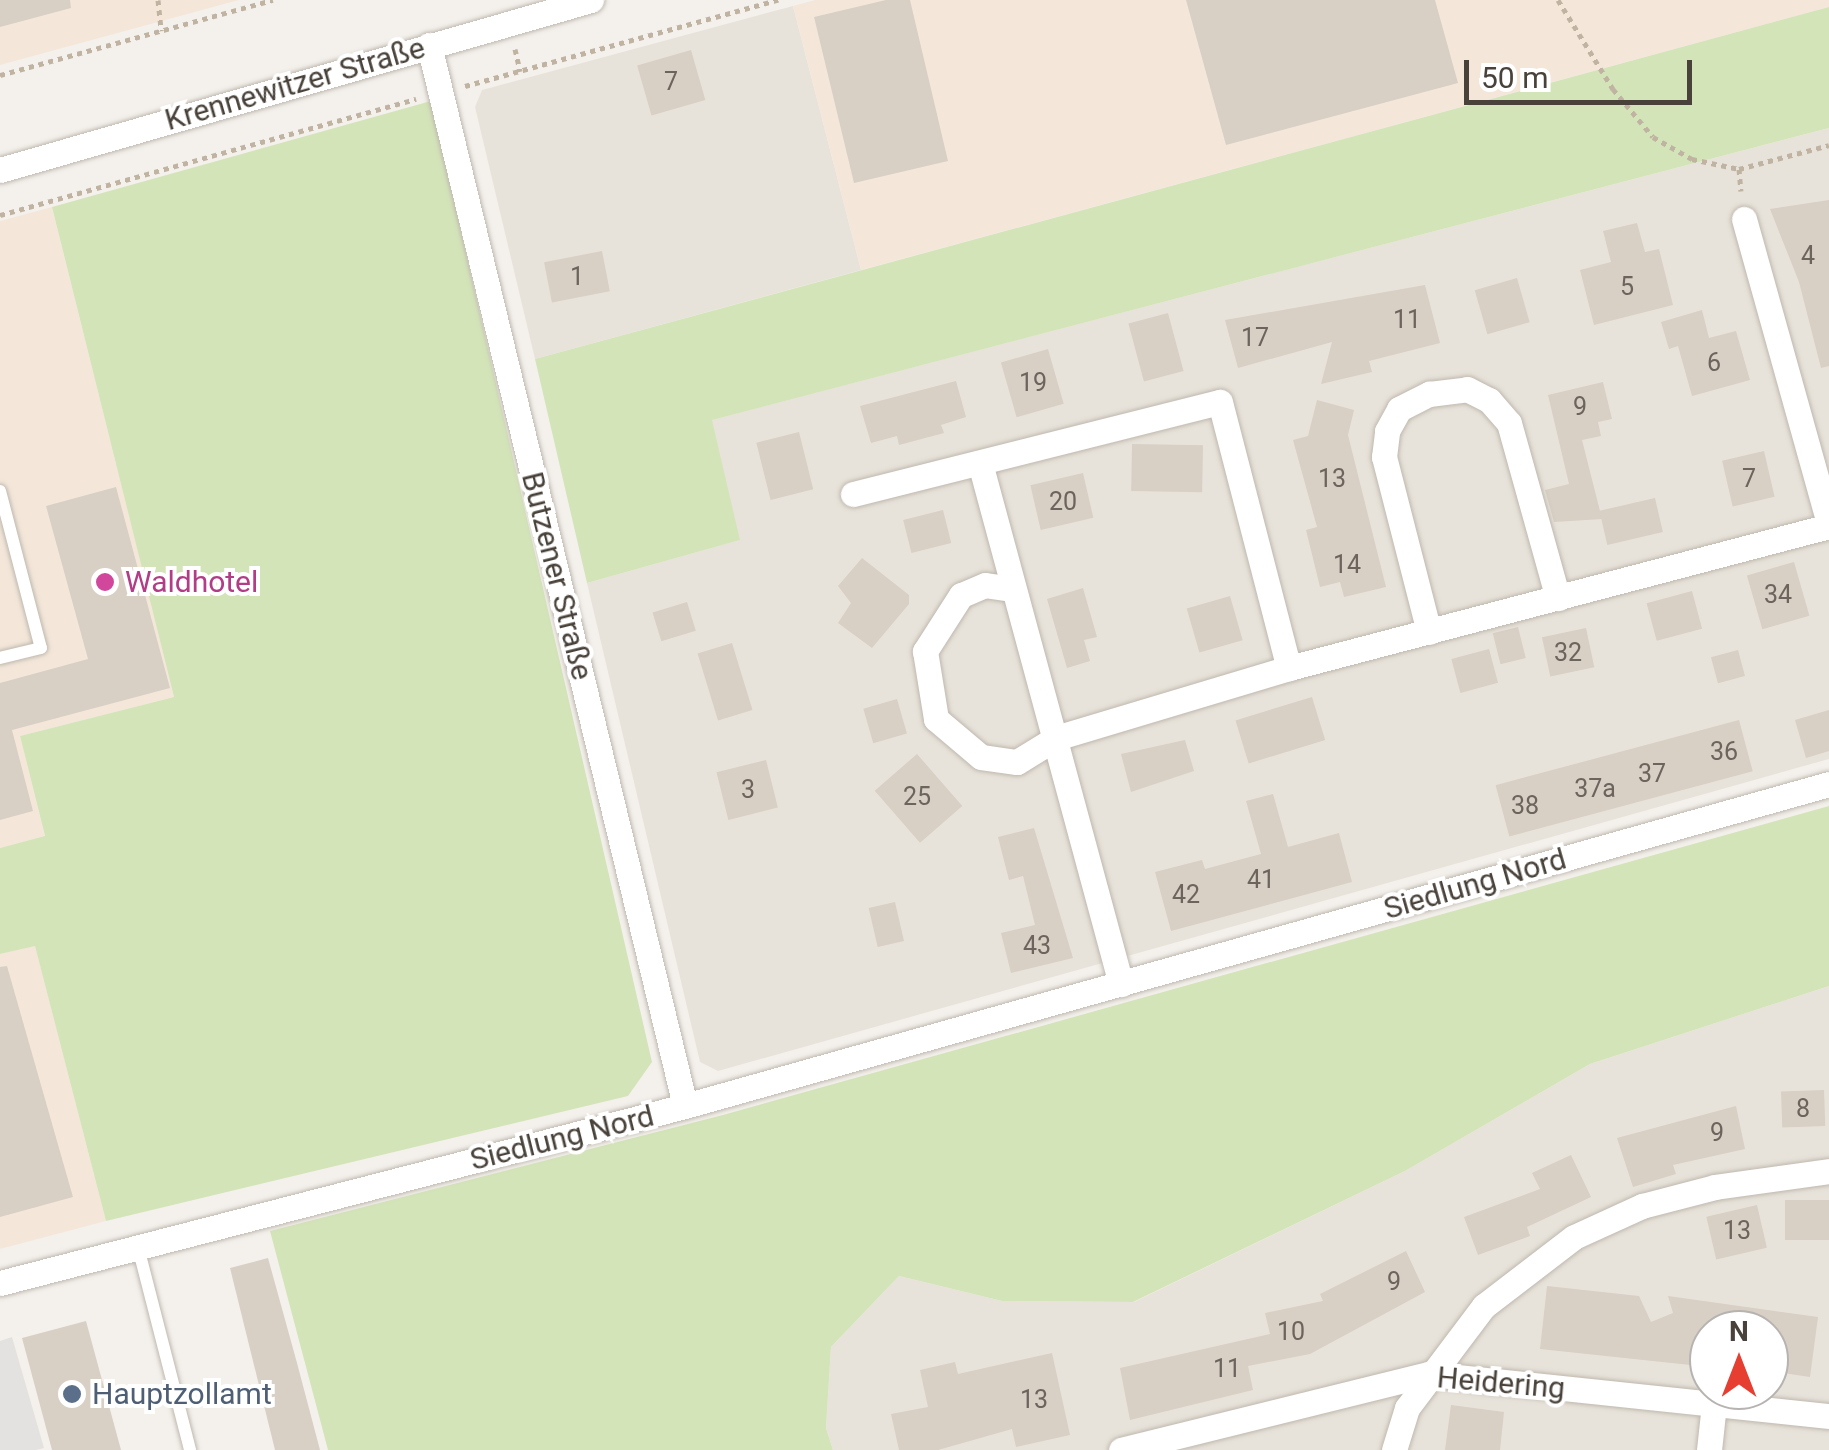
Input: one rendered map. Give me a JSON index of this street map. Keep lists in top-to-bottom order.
{
  "streets": {
    "street": [
      "Krennewitzer Straße",
      "Butzener Straße",
      "Siedlung Nord",
      "Heidering"
    ]
  },
  "crossings": [
    ["Krennewitzer Straße", "Butzener Straße"],
    ["Butzener Straße", "Siedlung Nord"]
  ],
  "places": ["Waldhotel", "Hauptzollamt"],
  "house_numbers": [
    "7",
    "4",
    "1",
    "5",
    "11",
    "17",
    "6",
    "19",
    "9",
    "13",
    "7",
    "20",
    "14",
    "34",
    "32",
    "36",
    "37",
    "37a",
    "3",
    "25",
    "38",
    "41",
    "42",
    "43",
    "8",
    "9",
    "13",
    "9",
    "10",
    "11",
    "13"
  ],
  "scale_bar": "50 m",
  "north": "top"
}
